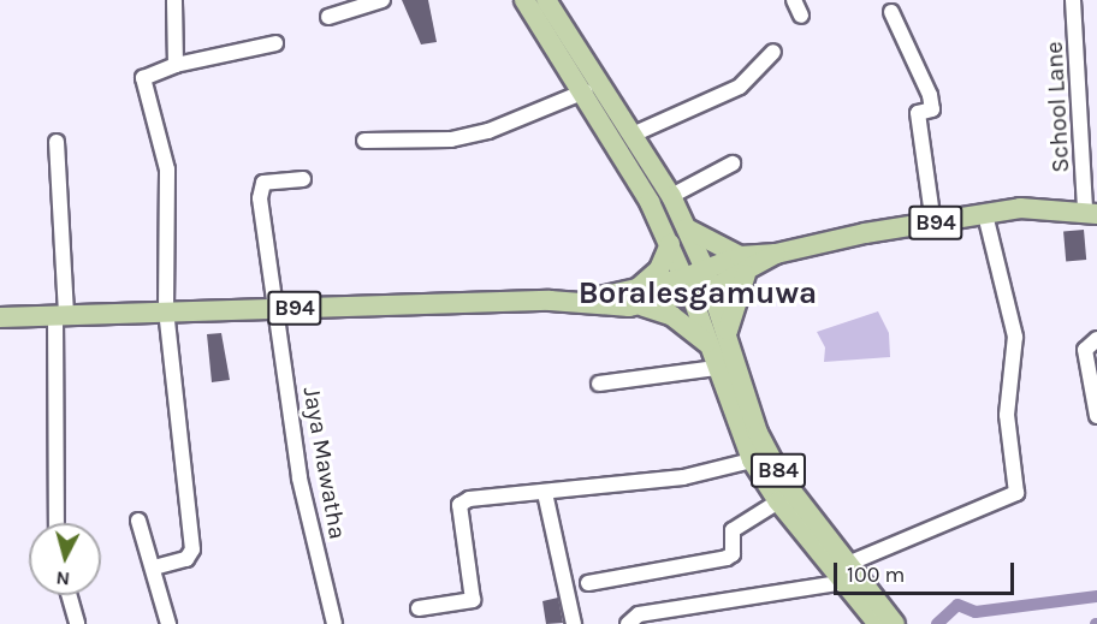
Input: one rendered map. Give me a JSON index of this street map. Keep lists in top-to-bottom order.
{
  "streets": {
    "main road": ["B94", "B84"],
    "street": ["School Lane", "Jaya Mawatha"]
  },
  "crossings": [
    ["School Lane", "B94"],
    ["B94", "Jaya Mawatha"],
    ["B94", "B84"]
  ],
  "districts": ["Boralesgamuwa"],
  "scale_bar": "100 m",
  "north": "bottom"
}
